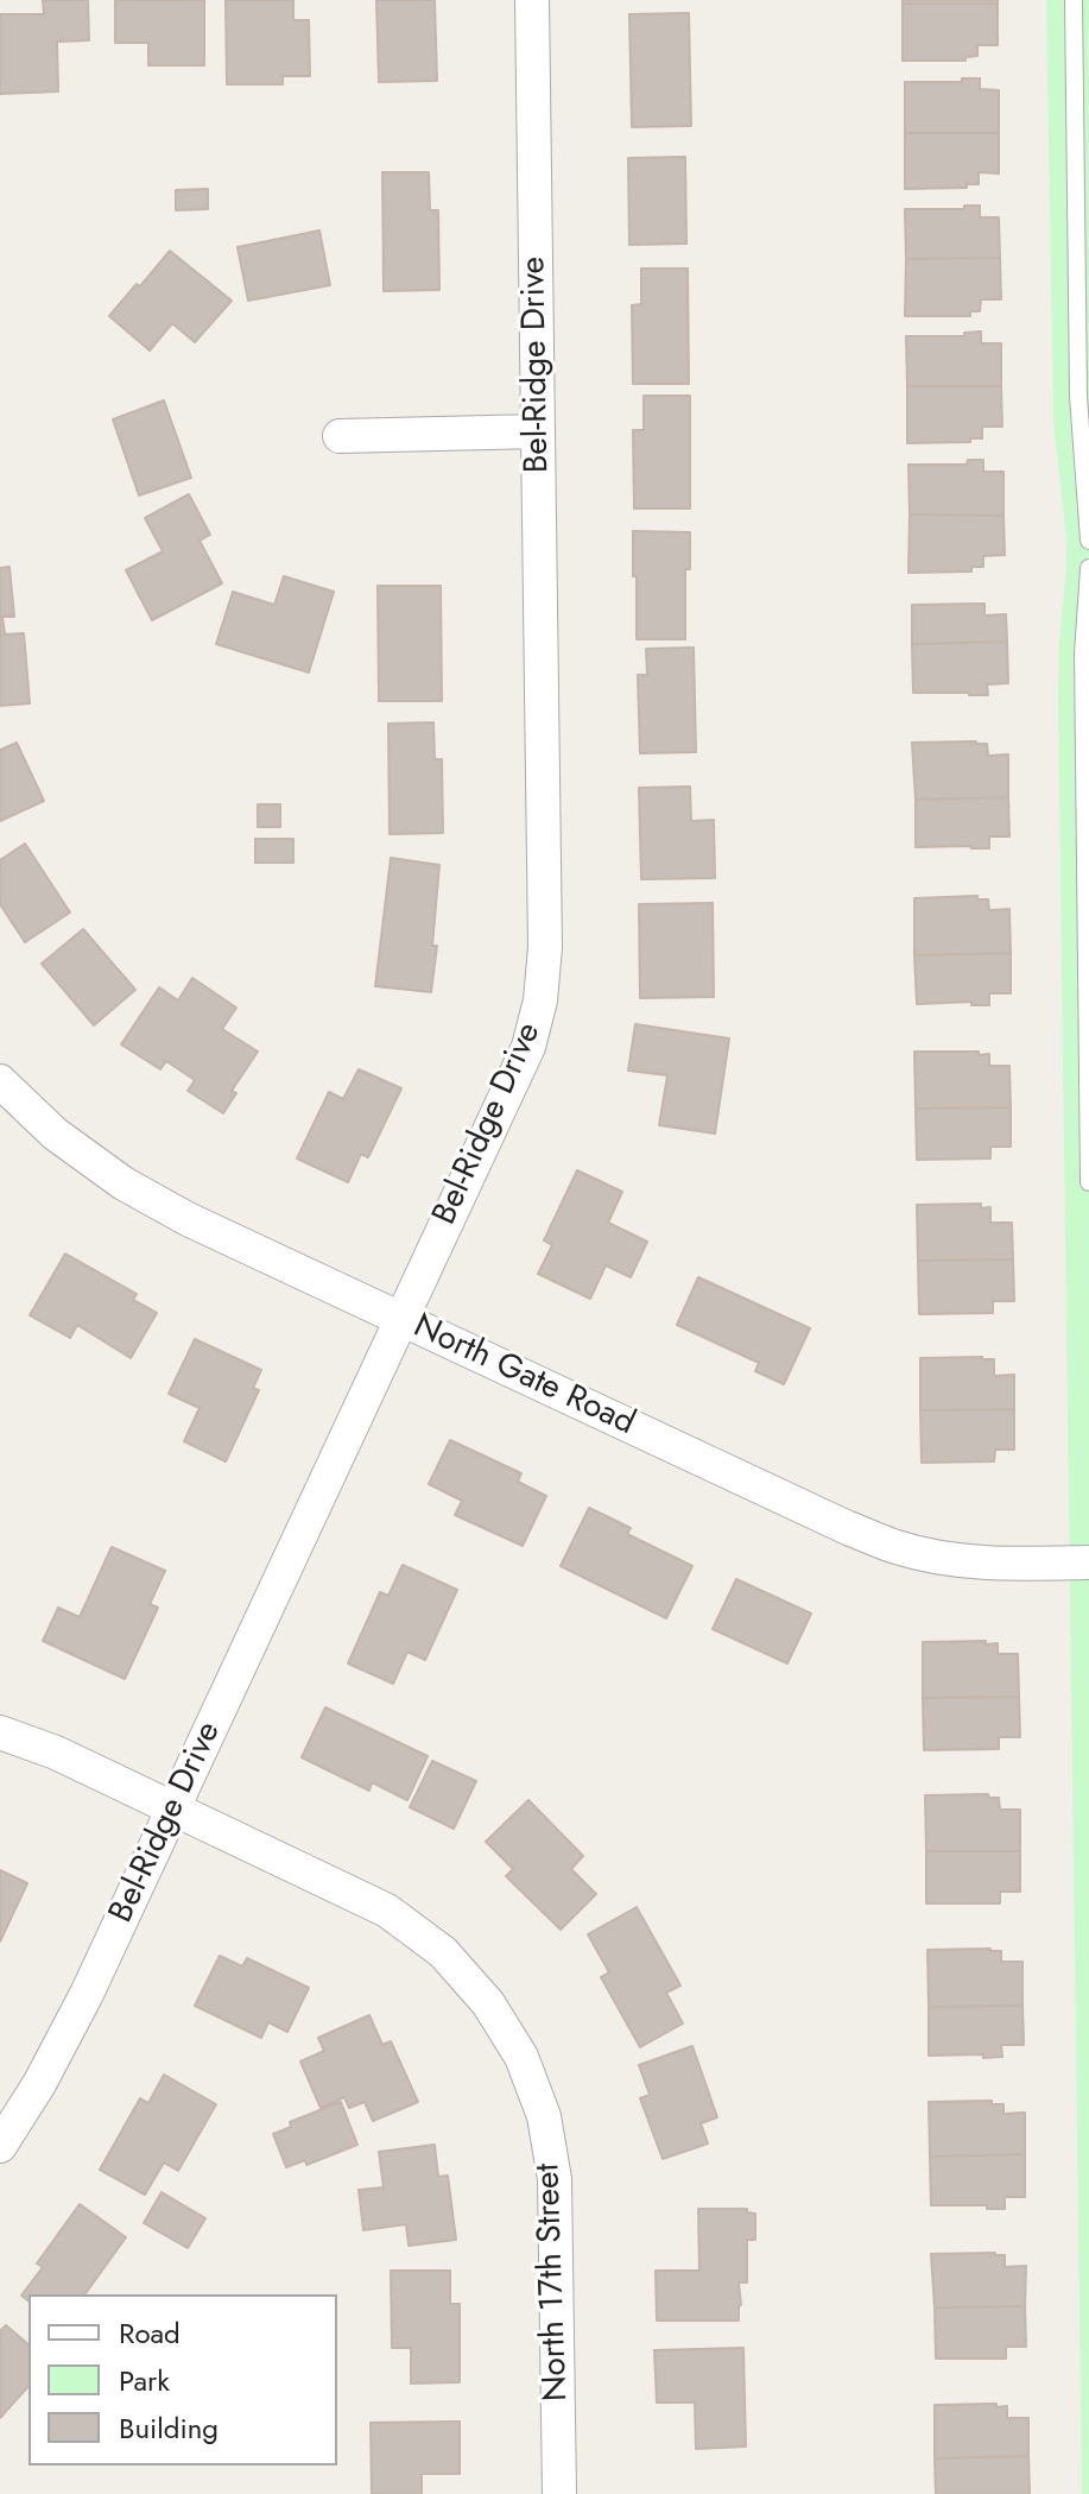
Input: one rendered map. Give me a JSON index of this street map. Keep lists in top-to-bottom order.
{
  "streets": {
    "street": ["Bel-Ridge Drive", "North Gate Road", "North 17th Street"]
  },
  "crossings": [
    ["Bel-Ridge Drive", "North Gate Road"],
    ["Bel-Ridge Drive", "North 17th Street"]
  ],
  "legend": ["Road", "Park", "Building"]
}
